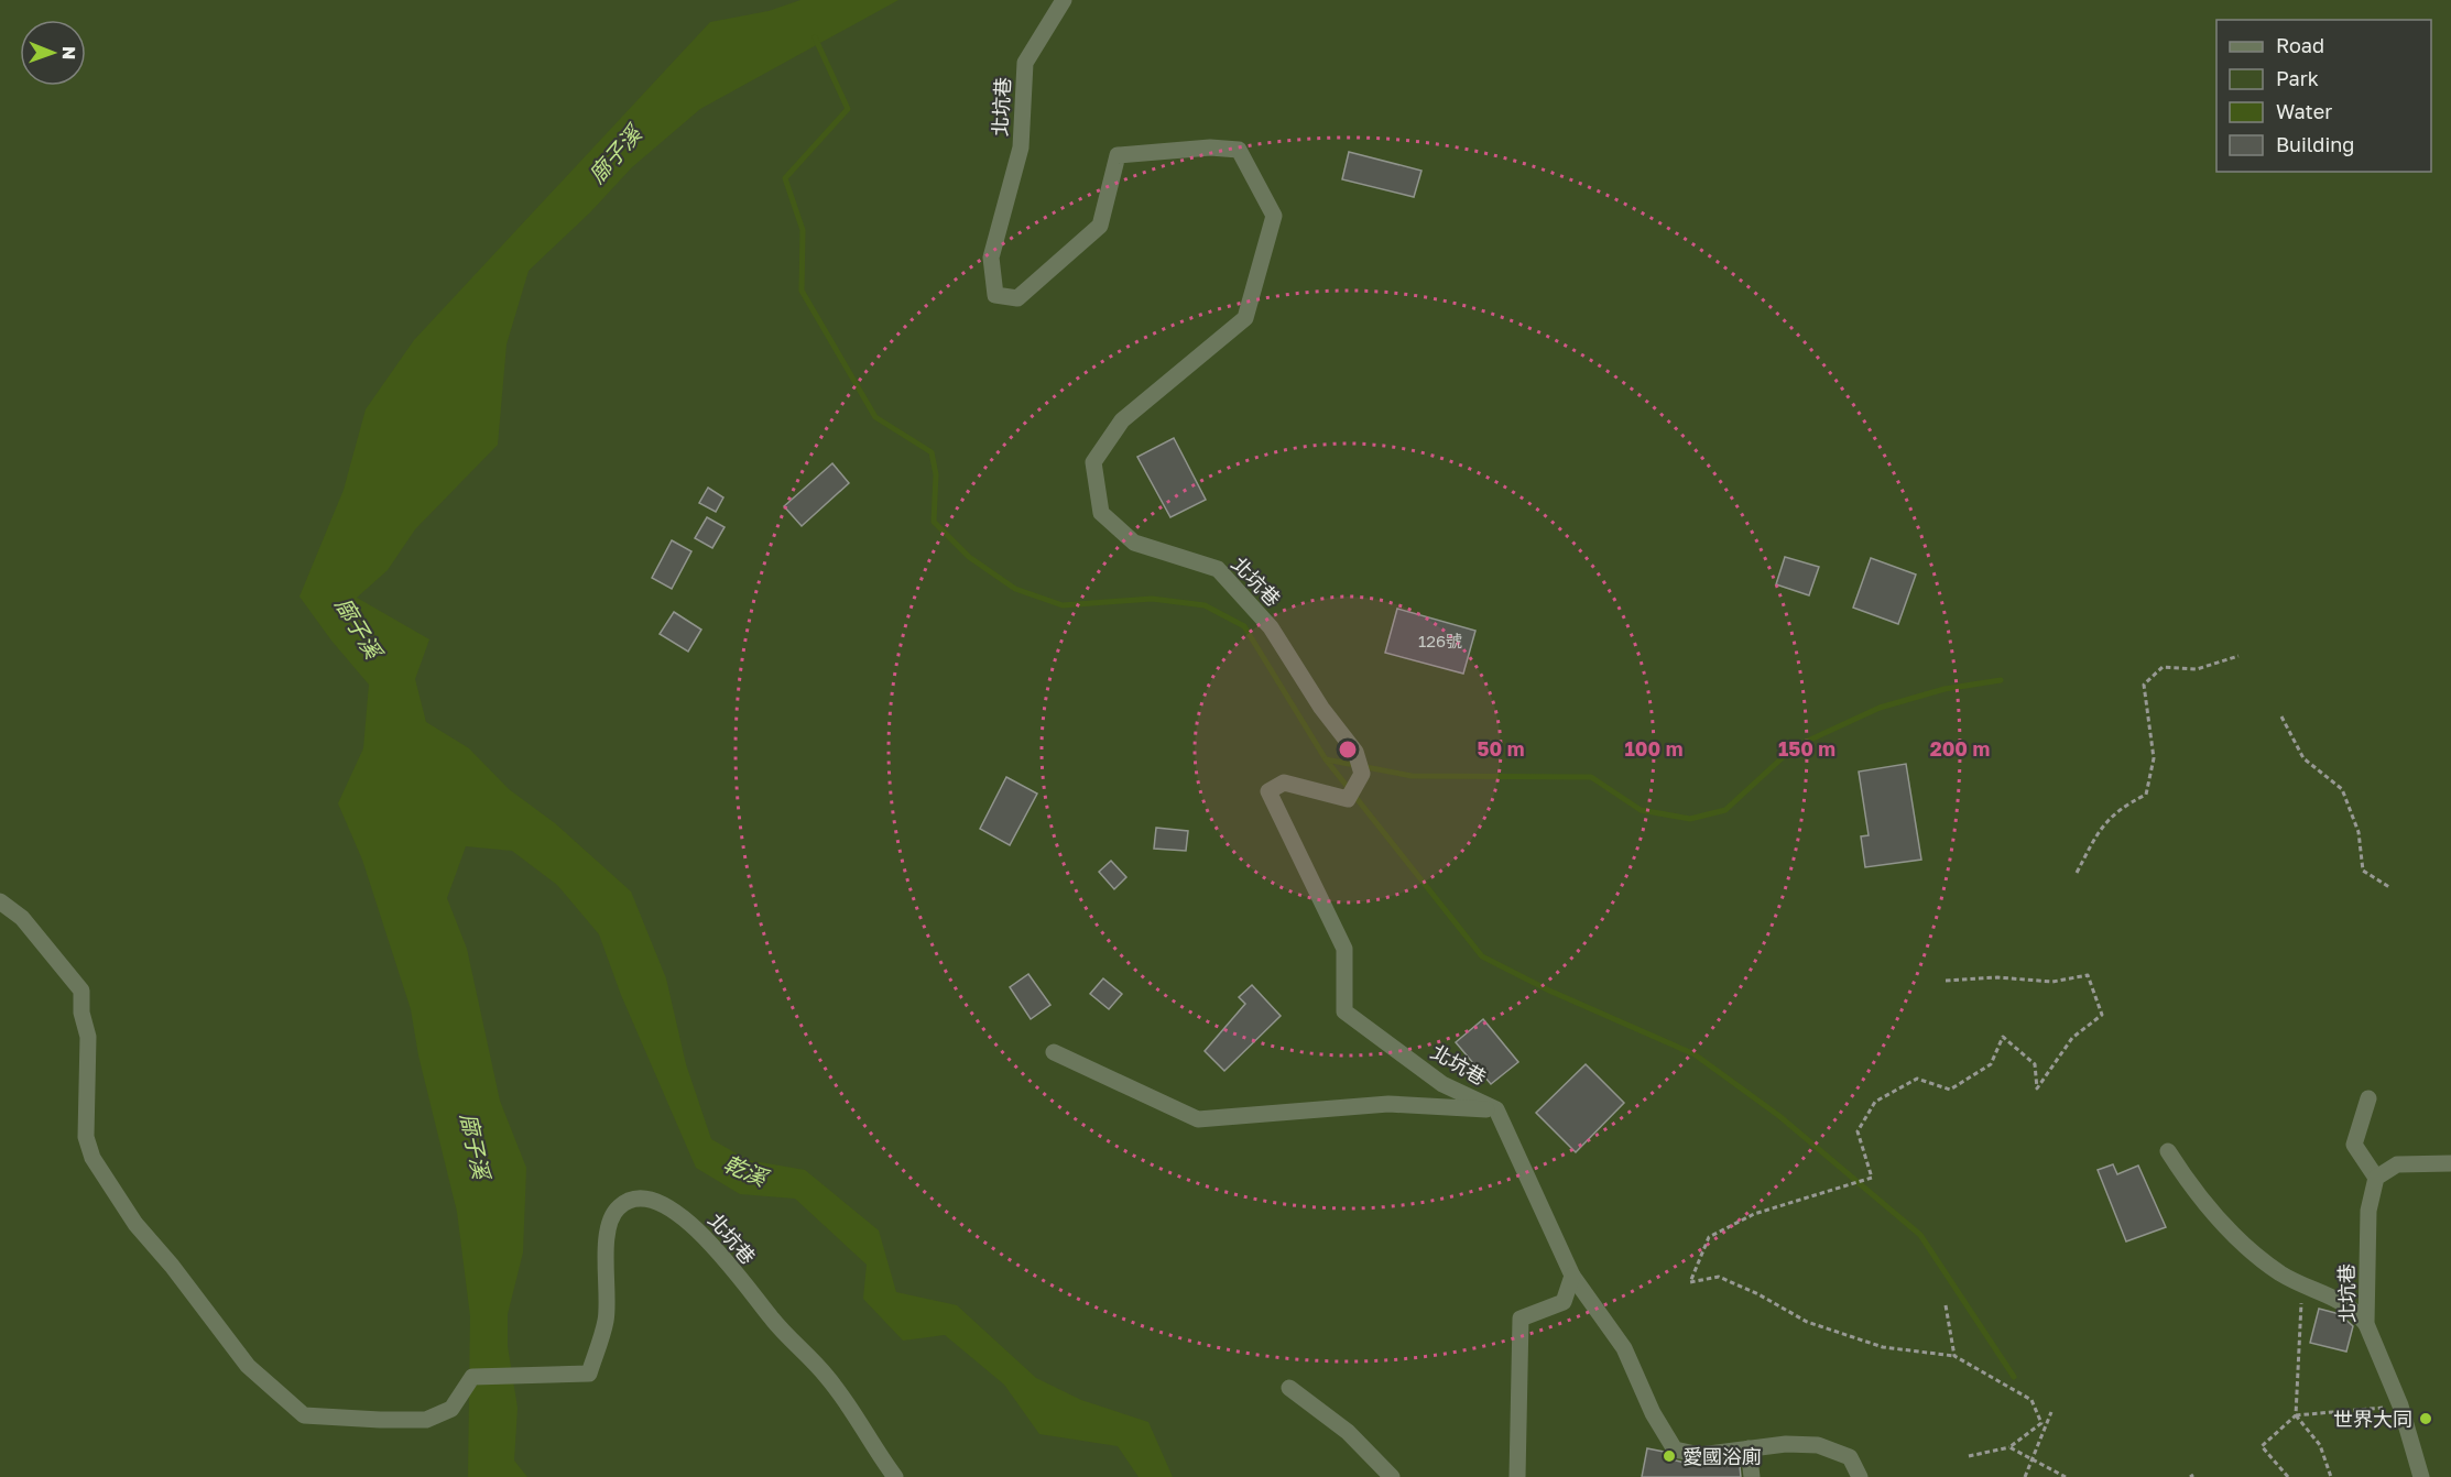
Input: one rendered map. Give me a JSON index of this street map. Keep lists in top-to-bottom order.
{
  "streets": {
    "street": ["北坑巷"]
  },
  "water": ["廍子溪", "乾溪"],
  "places": ["世界大同", "愛國浴廁"],
  "house_numbers": ["126號"],
  "legend": [
    "Road",
    "Park",
    "Water",
    "Building"
  ],
  "north": "right",
  "rings": [
    "50 m",
    "100 m",
    "150 m",
    "200 m"
  ]
}
